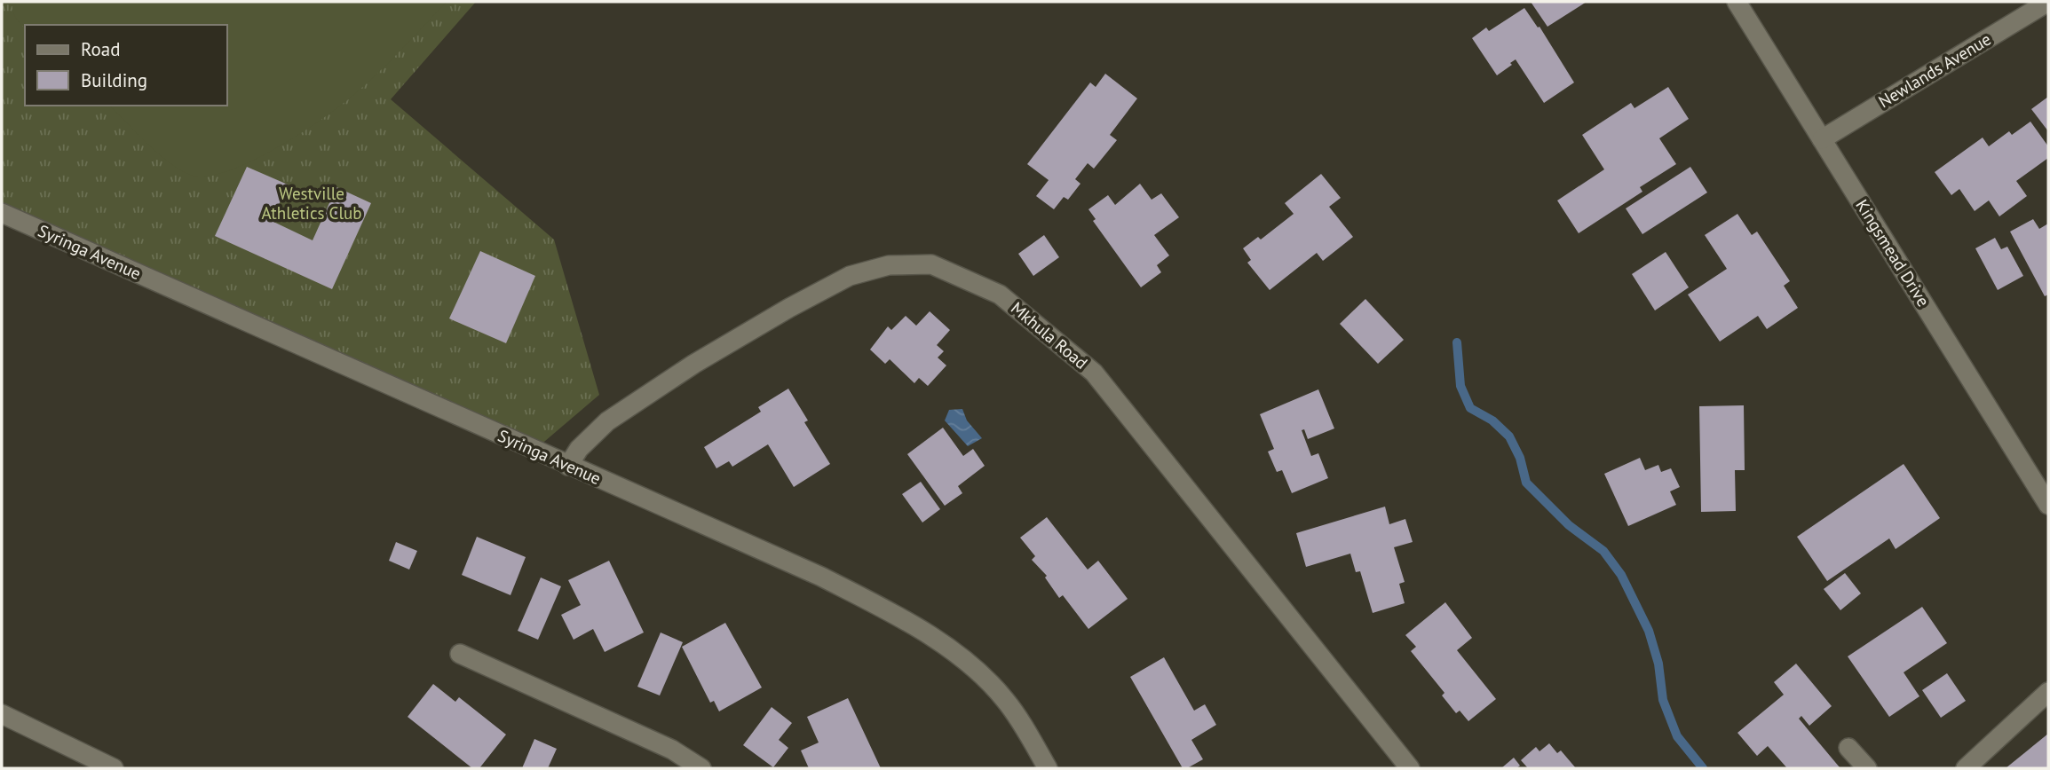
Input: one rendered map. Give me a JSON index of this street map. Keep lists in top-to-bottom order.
{
  "streets": {
    "street": [
      "Newlands Avenue",
      "Syringa Avenue",
      "Kingsmead Drive",
      "Mkhula Road"
    ]
  },
  "crossings": [
    ["Newlands Avenue", "Kingsmead Drive"],
    ["Syringa Avenue", "Mkhula Road"]
  ],
  "parks": ["Westville Athletics Club"],
  "legend": ["Road", "Building"]
}
